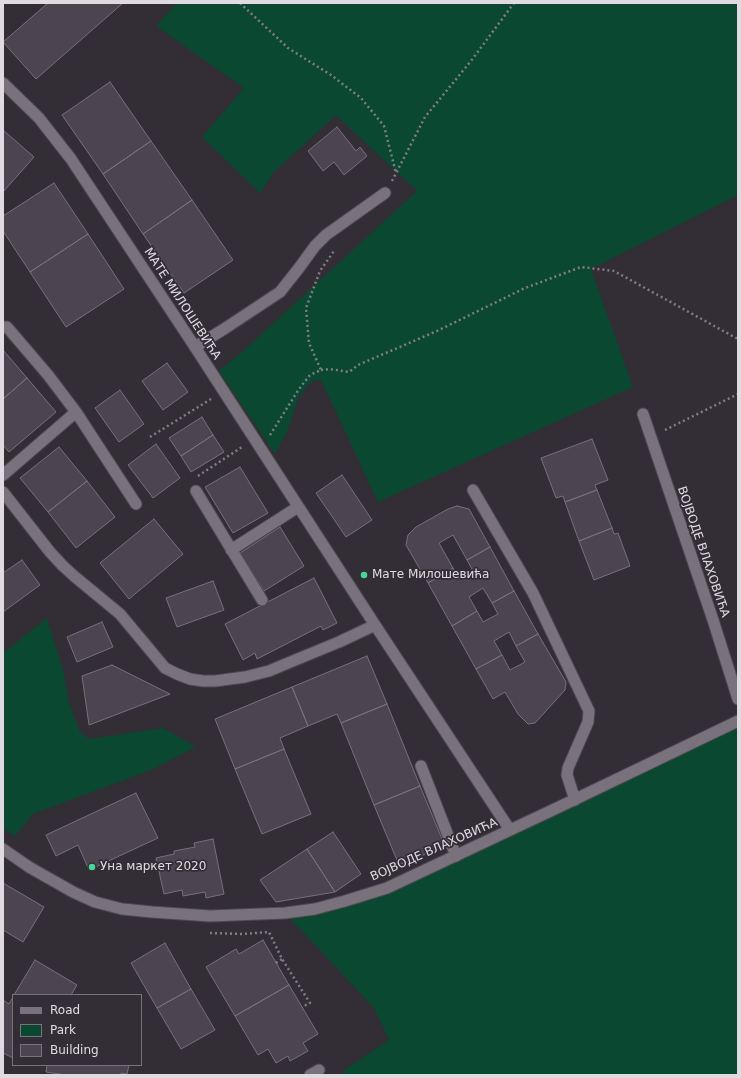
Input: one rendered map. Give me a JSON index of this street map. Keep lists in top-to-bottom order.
{
  "streets": {
    "street": ["МАТЕ МИЛОШЕВИЋА", "ВОЈВОДЕ ВЛАХОВИЋА"]
  },
  "crossings": [
    ["МАТЕ МИЛОШЕВИЋА", "ВОЈВОДЕ ВЛАХОВИЋА"]
  ],
  "places": ["Мате Милошевића", "Уна маркет 2020"],
  "legend": ["Road", "Park", "Building"]
}
